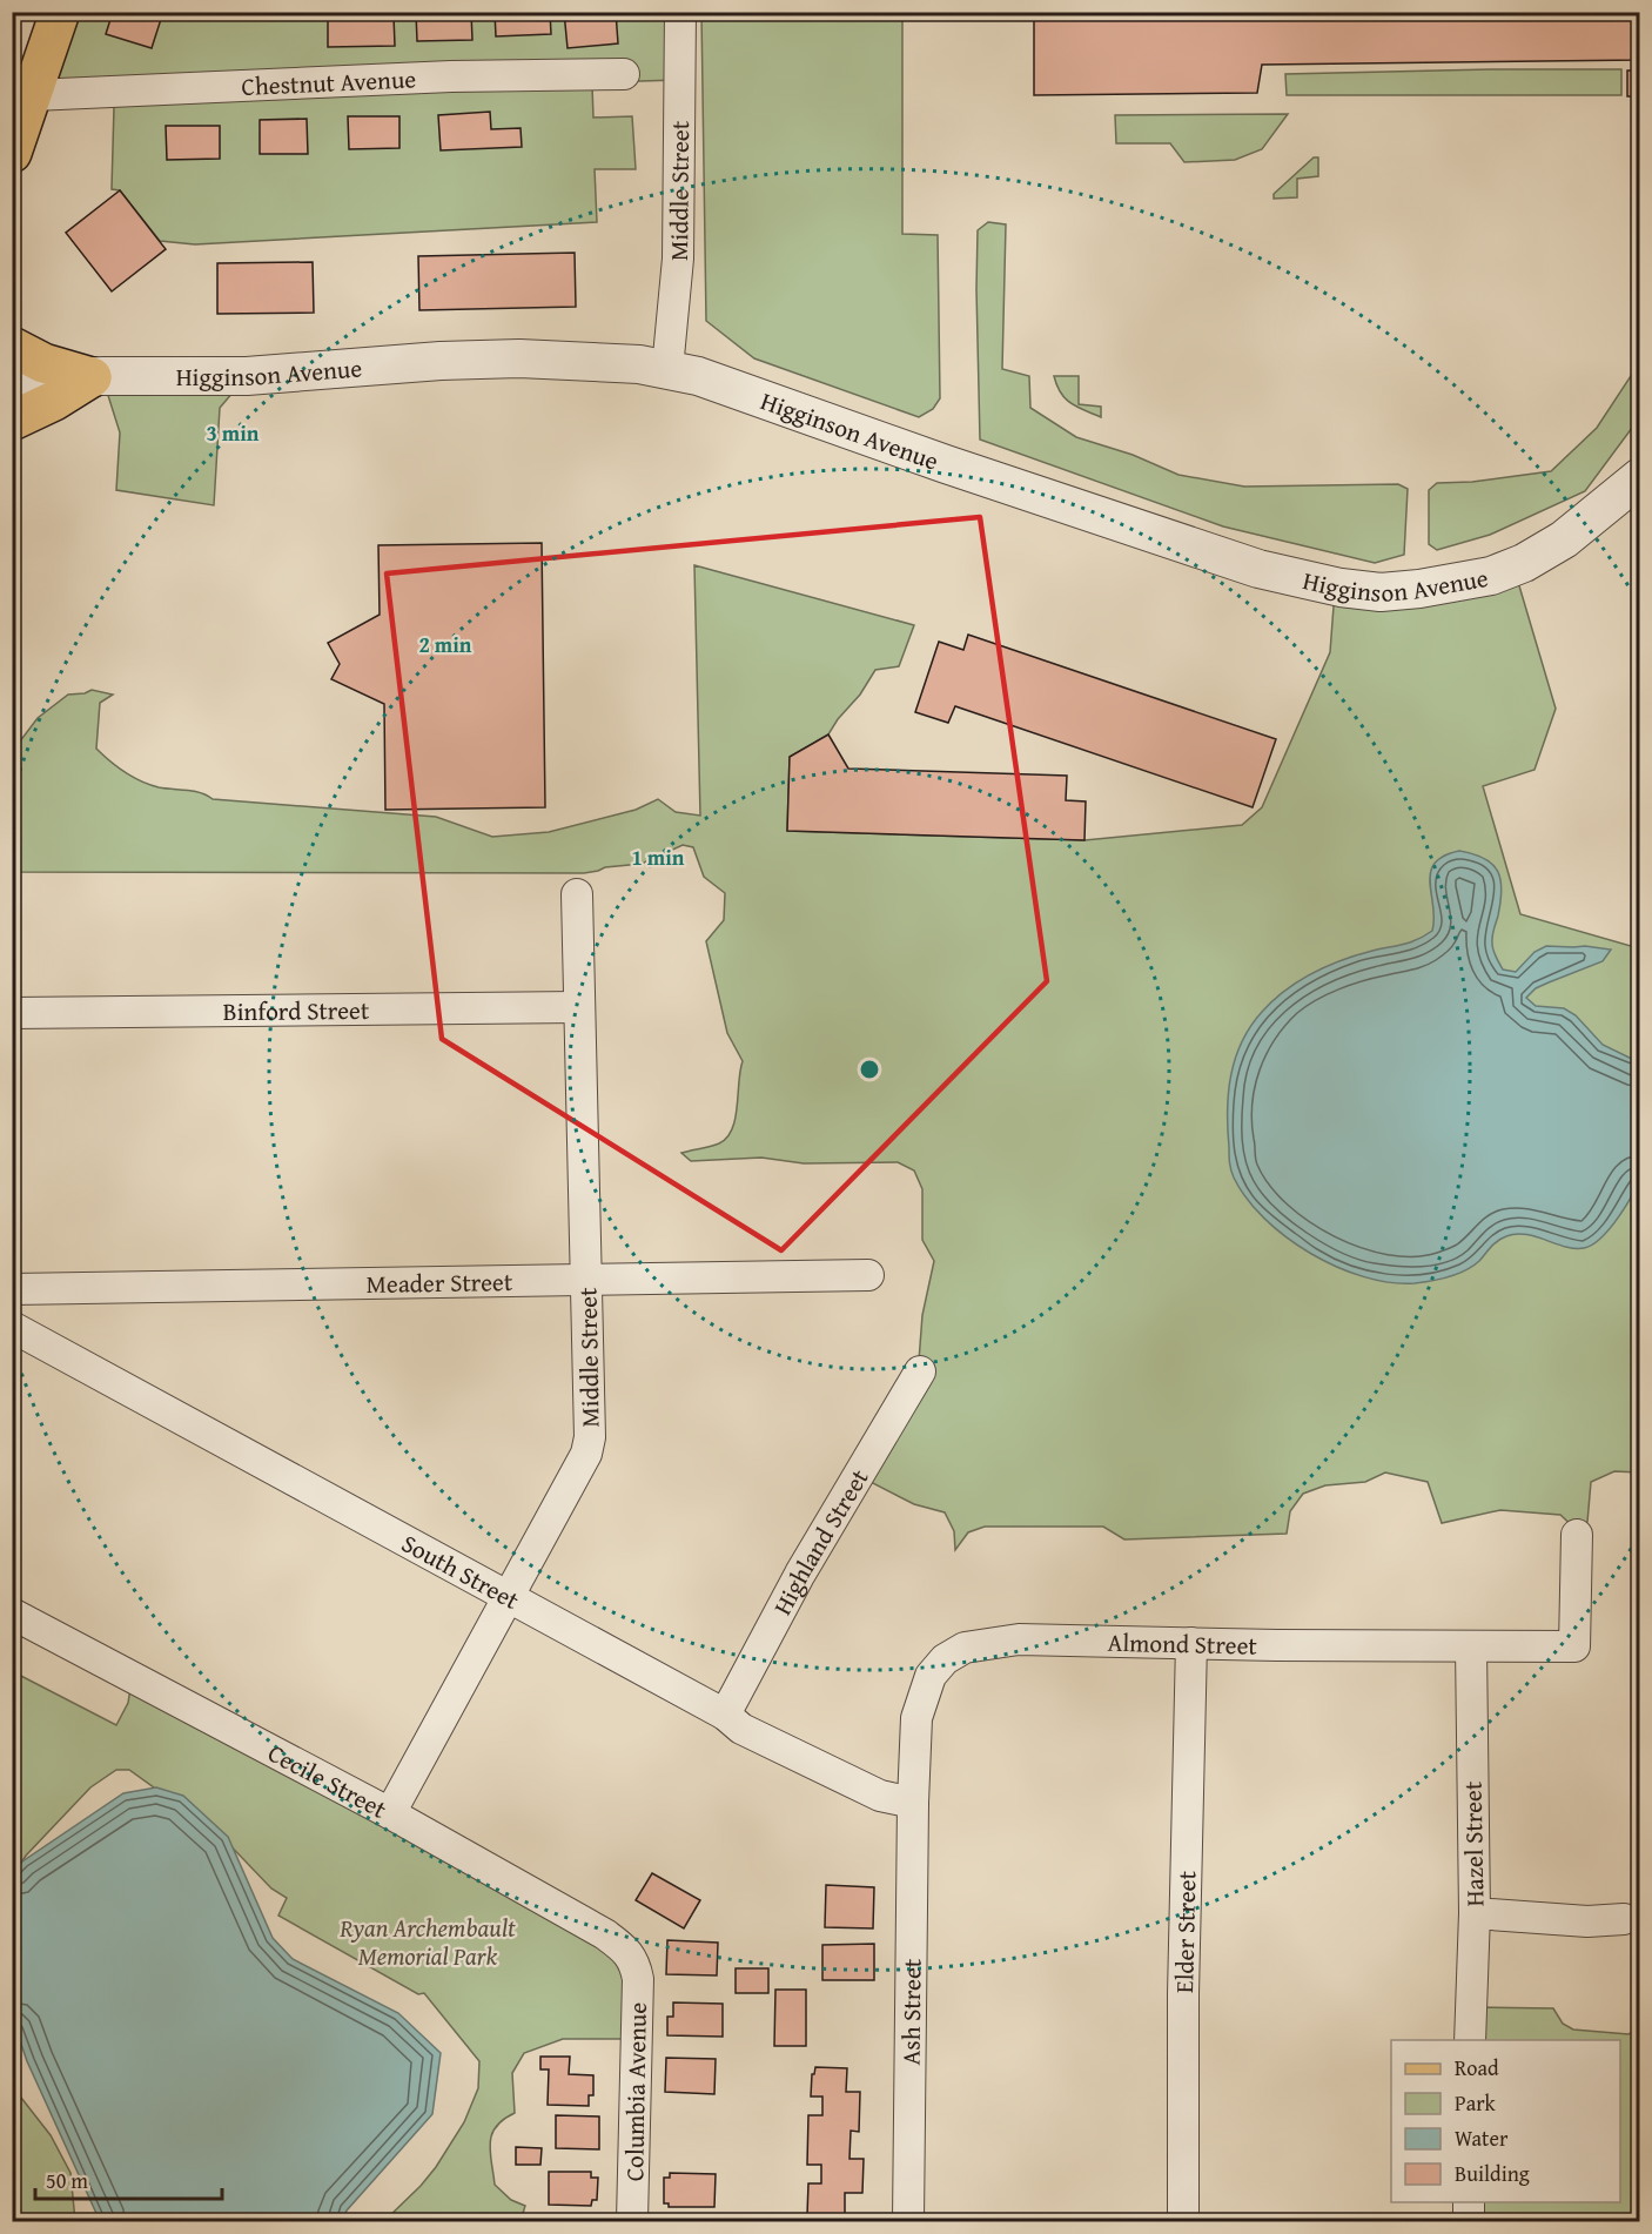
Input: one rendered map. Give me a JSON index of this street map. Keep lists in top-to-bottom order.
{
  "streets": {
    "street": [
      "Chestnut Avenue",
      "Middle Street",
      "Higginson Avenue",
      "Binford Street",
      "Meader Street",
      "Highland Street",
      "South Street",
      "Almond Street",
      "Cecile Street",
      "Hazel Street",
      "Elder Street",
      "Ash Street",
      "Columbia Avenue"
    ]
  },
  "crossings": [
    ["Middle Street", "Higginson Avenue"],
    ["Middle Street", "Binford Street"],
    ["Middle Street", "Meader Street"],
    ["Middle Street", "South Street"],
    ["Middle Street", "Cecile Street"],
    ["Highland Street", "South Street"],
    ["South Street", "Almond Street"],
    ["South Street", "Ash Street"],
    ["Almond Street", "Hazel Street"],
    ["Almond Street", "Elder Street"],
    ["Almond Street", "Ash Street"],
    ["Cecile Street", "Columbia Avenue"]
  ],
  "parks": ["Ryan Archembault Memorial Park"],
  "legend": [
    "Road",
    "Park",
    "Water",
    "Building"
  ],
  "scale_bar": "50 m",
  "rings": ["3 min", "2 min", "1 min"]
}
